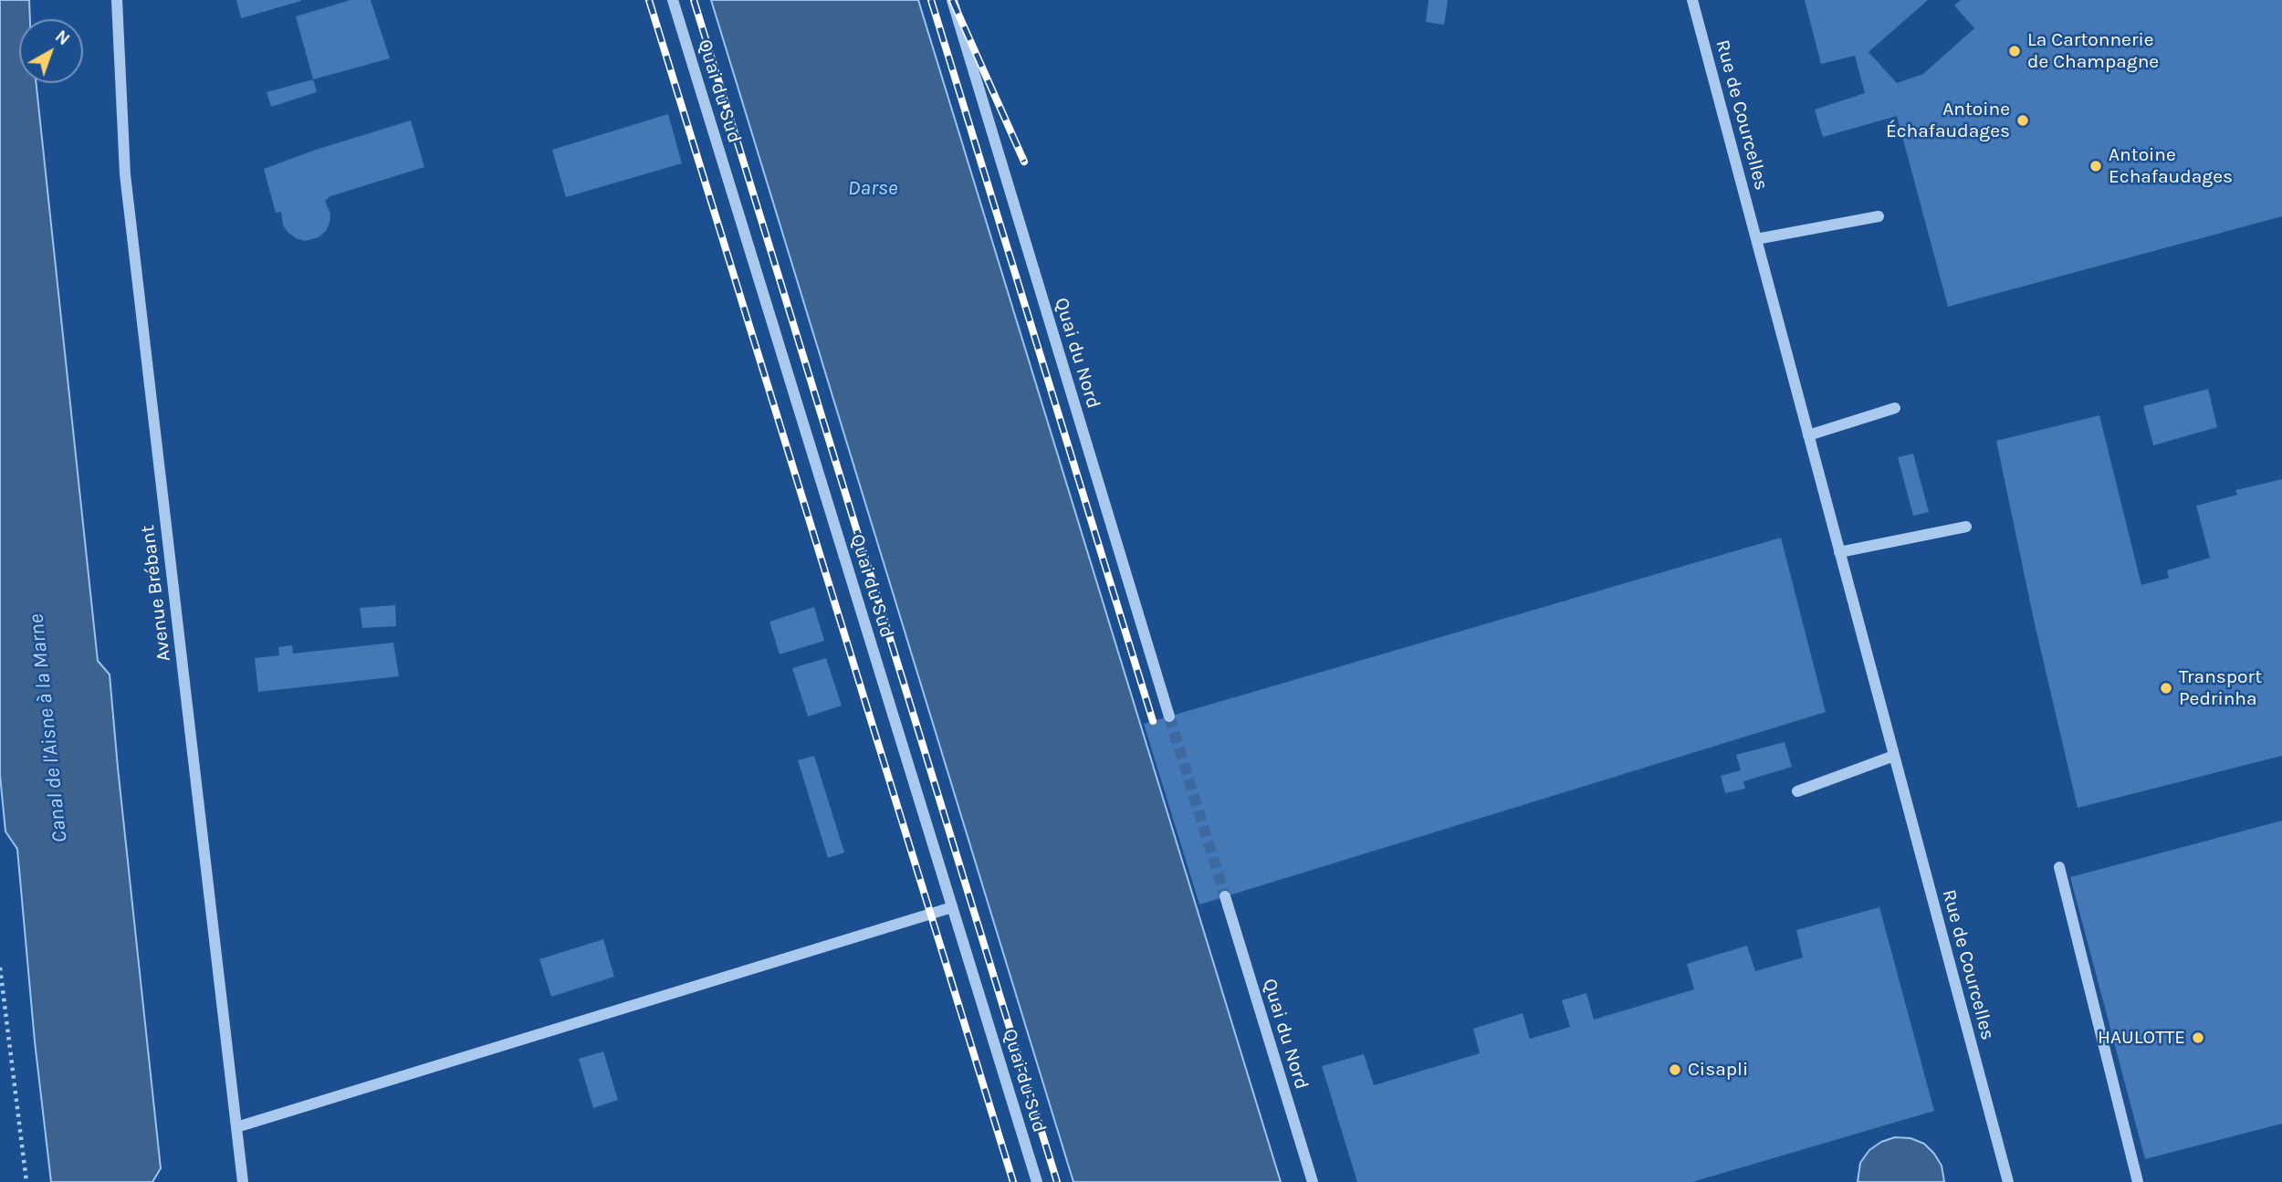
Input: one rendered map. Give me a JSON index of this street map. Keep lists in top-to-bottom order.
{
  "streets": {
    "street": [
      "Quai du Sud",
      "Rue de Courcelles",
      "Quai du Nord",
      "Avenue Brébant"
    ]
  },
  "water": ["Darse", "Canal de l'Aisne à la Marne"],
  "places": [
    "La Cartonnerie de Champagne",
    "Antoine Échafaudages",
    "Antoine Echafaudages",
    "Transport Pedrinha",
    "HAULOTTE",
    "Cisapli"
  ],
  "north": "top right"
}
